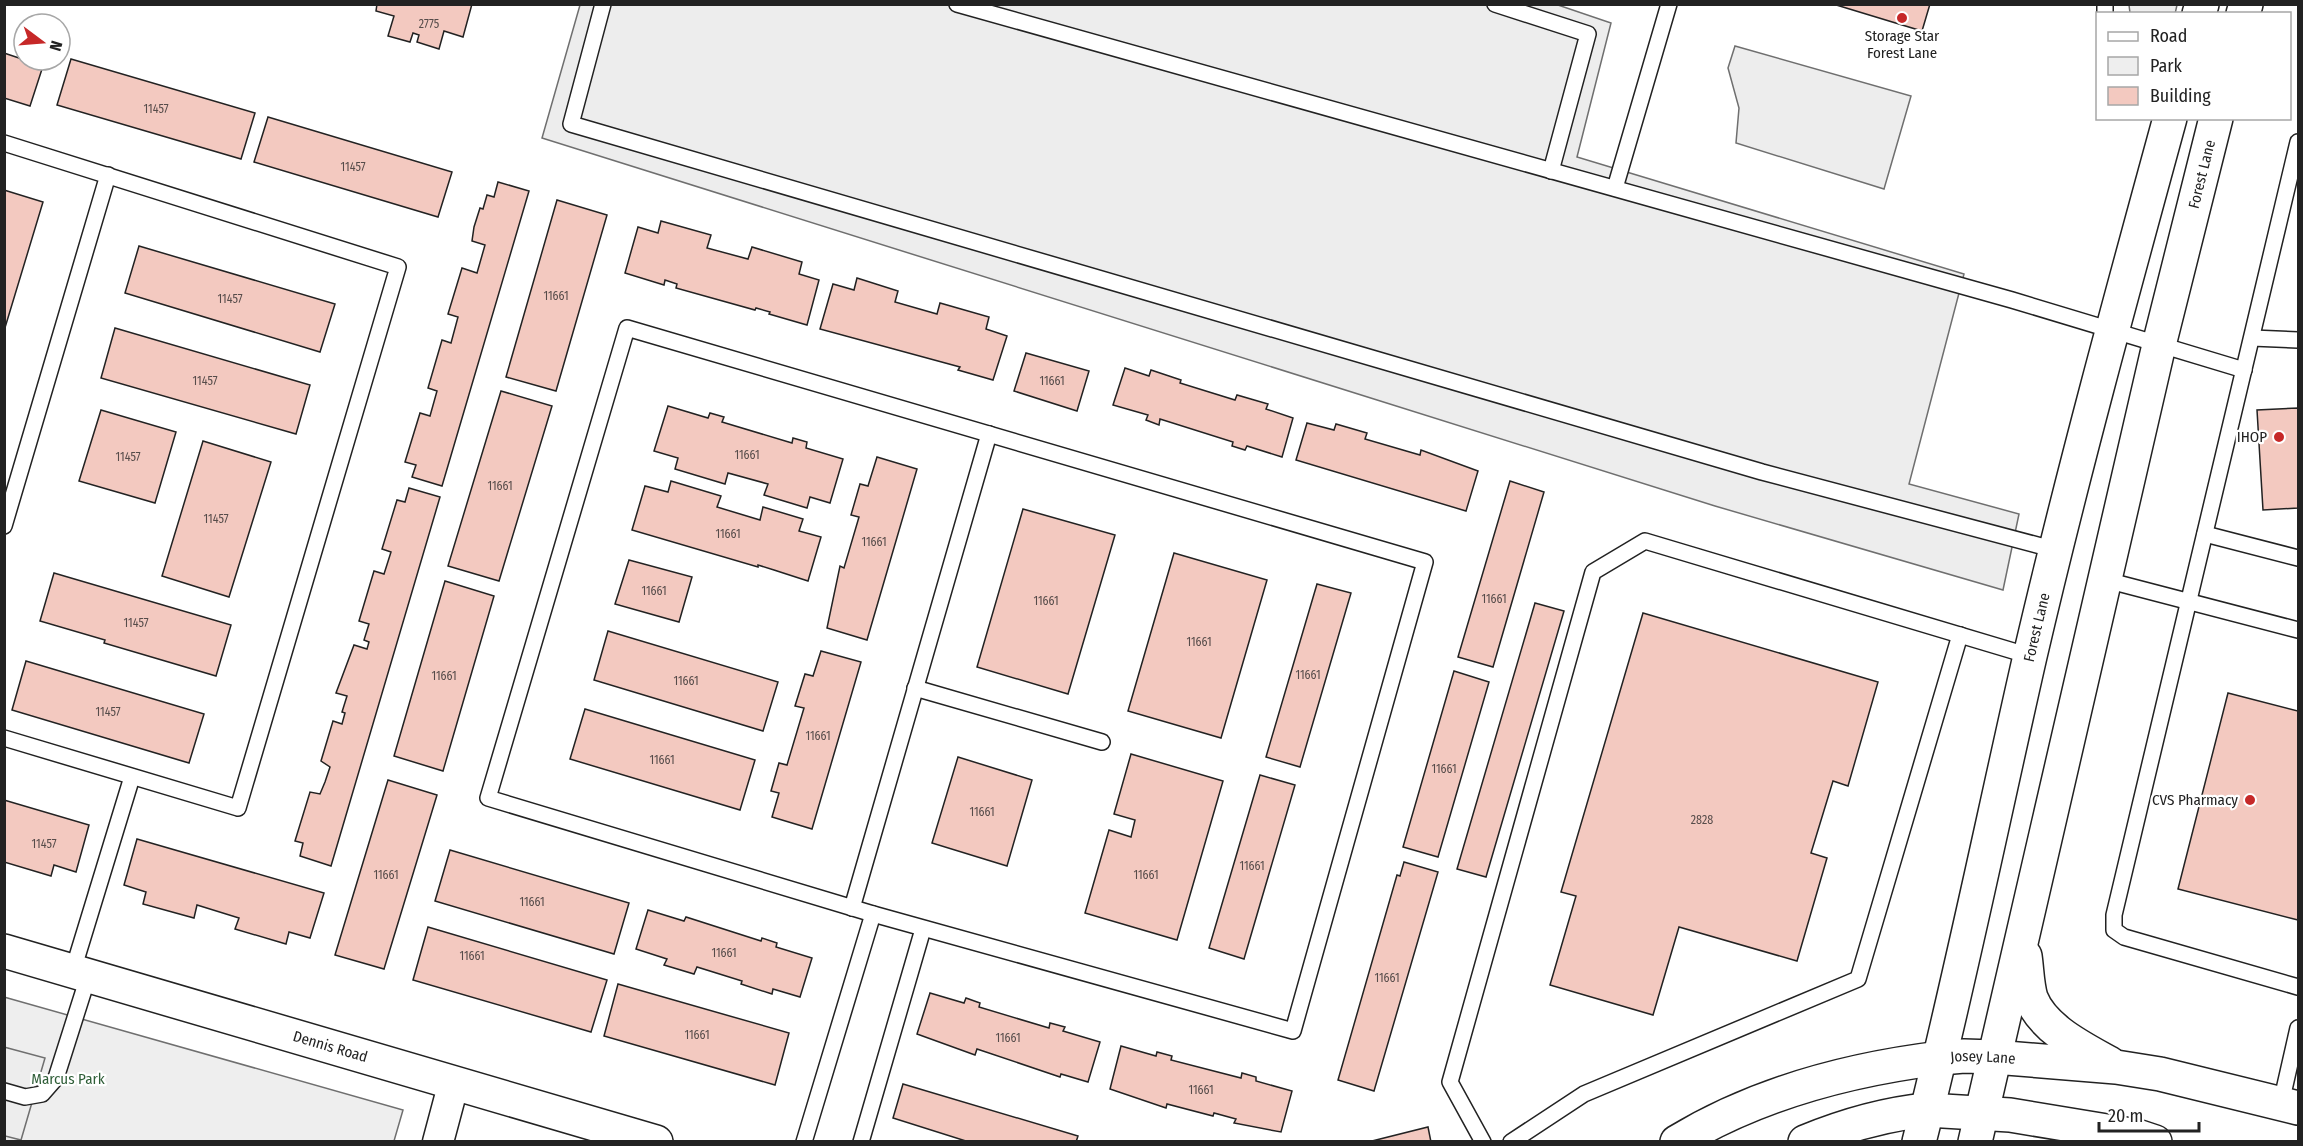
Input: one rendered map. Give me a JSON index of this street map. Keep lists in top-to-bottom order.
{
  "streets": {
    "main road": ["Forest Lane", "Dennis Road", "Josey Lane"]
  },
  "crossings": [
    ["Forest Lane", "Josey Lane"]
  ],
  "parks": ["Marcus Park"],
  "places": ["Storage Star Forest Lane", "IHOP", "CVS Pharmacy"],
  "house_numbers": [
    "2775",
    "11457",
    "11457",
    "11661",
    "11457",
    "11457",
    "11661",
    "11661",
    "11457",
    "11661",
    "11457",
    "11661",
    "11661",
    "11661",
    "11661",
    "11661",
    "11457",
    "11661",
    "11661",
    "11661",
    "11661",
    "11457",
    "11661",
    "11661",
    "11661",
    "11661",
    "2828",
    "11457",
    "11661",
    "11661",
    "11661",
    "11661",
    "11661",
    "11661",
    "11661",
    "11661",
    "11661",
    "11661"
  ],
  "legend": ["Road", "Park", "Building"],
  "scale_bar": "20 m",
  "north": "right"
}
